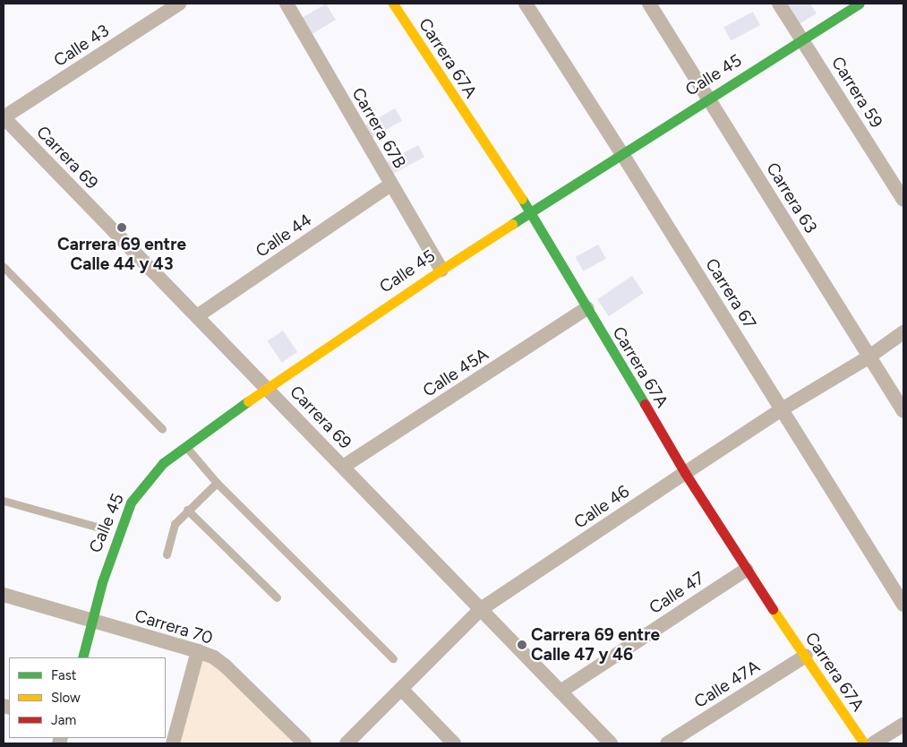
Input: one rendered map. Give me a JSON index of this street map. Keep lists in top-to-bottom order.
{
  "streets": {
    "street": [
      "Calle 43",
      "Carrera 67A",
      "Calle 45",
      "Carrera 59",
      "Carrera 67B",
      "Carrera 69",
      "Carrera 63",
      "Calle 44",
      "Carrera 67",
      "Calle 45A",
      "Calle 46",
      "Calle 47",
      "Carrera 70",
      "Calle 47A"
    ]
  },
  "crossings": [
    ["Calle 43", "Carrera 69"],
    ["Carrera 67A", "Calle 45"],
    ["Carrera 67A", "Calle 45A"],
    ["Carrera 67A", "Calle 46"],
    ["Carrera 67A", "Calle 47"],
    ["Carrera 67A", "Calle 47A"],
    ["Calle 45", "Carrera 59"],
    ["Calle 45", "Carrera 67B"],
    ["Calle 45", "Carrera 69"],
    ["Calle 45", "Carrera 63"],
    ["Calle 45", "Carrera 67"],
    ["Calle 45", "Carrera 70"],
    ["Carrera 67B", "Calle 44"],
    ["Carrera 69", "Calle 44"],
    ["Carrera 69", "Calle 45A"],
    ["Carrera 69", "Calle 46"],
    ["Carrera 69", "Calle 47"],
    ["Carrera 63", "Calle 46"],
    ["Carrera 67", "Calle 46"]
  ],
  "places": ["Carrera 69 entre Calle 44 y 43", "Carrera 69 entre Calle 47 y 46"],
  "legend": ["Fast", "Slow", "Jam"]
}
